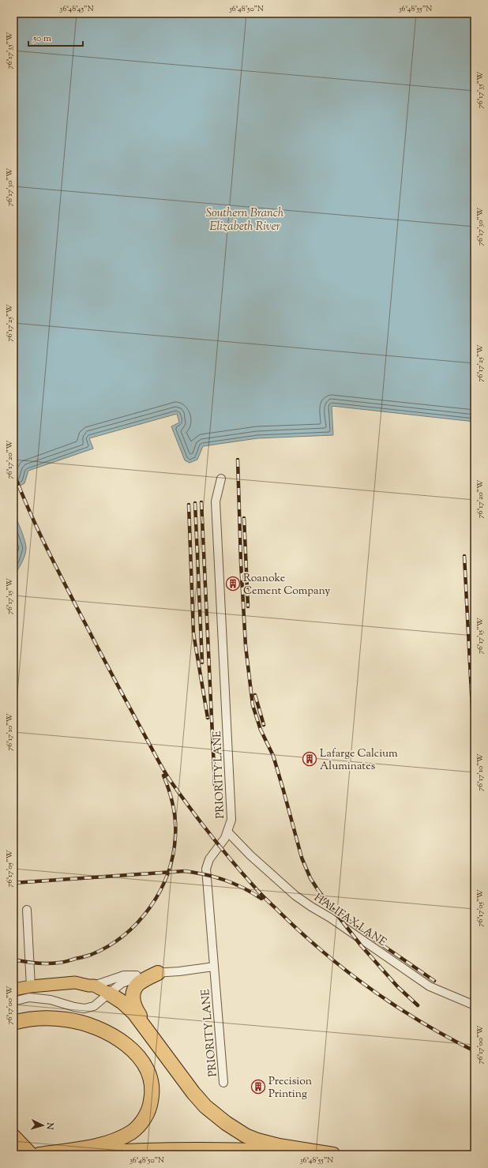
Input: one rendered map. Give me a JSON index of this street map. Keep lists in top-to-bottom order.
{
  "streets": {
    "street": ["PRIORITY LANE", "HALIFAX LANE"]
  },
  "crossings": [
    ["PRIORITY LANE", "HALIFAX LANE"]
  ],
  "water": ["Southern Branch Elizabeth River"],
  "places": {
    "building": ["Roanoke Cement Company", "Lafarge Calcium Aluminates", "Precision Printing"]
  },
  "scale_bar": "50 m",
  "north": "right",
  "coordinates": [
    "36°48'45\"N",
    "36°48'50\"N",
    "36°48'55\"N",
    "76°17'35\"W",
    "76°17'30\"W",
    "76°17'25\"W",
    "76°17'20\"W",
    "76°17'15\"W",
    "76°17'10\"W",
    "76°17'05\"W",
    "76°17'00\"W"
  ]
}
